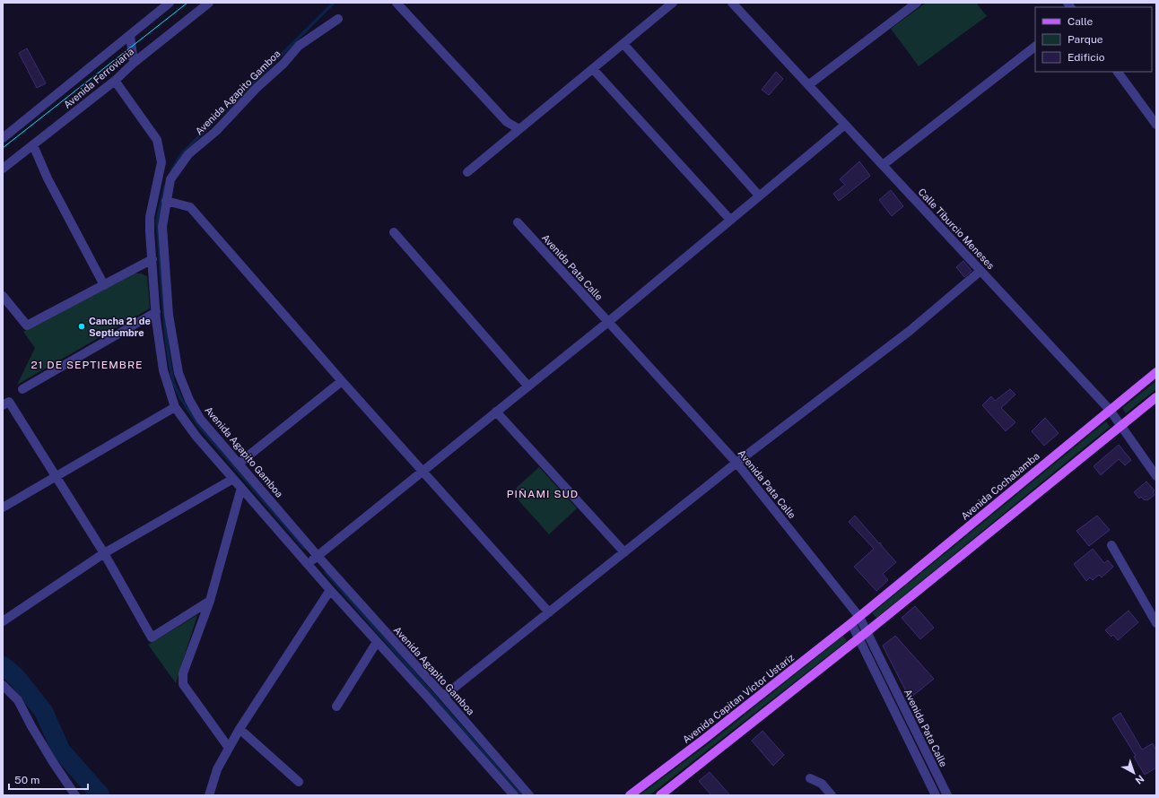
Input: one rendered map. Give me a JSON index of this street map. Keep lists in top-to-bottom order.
{
  "streets": {
    "main road": ["Avenida Cochabamba", "Avenida Capitan Víctor Ustariz"],
    "street": [
      "Avenida Ferroviaria",
      "Avenida Agapito Gamboa",
      "Calle Tiburcio Meneses",
      "Avenida Pata Calle"
    ]
  },
  "crossings": [
    ["Calle Tiburcio Meneses", "Avenida Cochabamba"],
    ["Avenida Pata Calle", "Avenida Cochabamba"],
    ["Avenida Pata Calle", "Avenida Capitan Víctor Ustariz"],
    ["Avenida Cochabamba", "Avenida Capitan Víctor Ustariz"]
  ],
  "districts": ["21 DE SEPTIEMBRE", "PIÑAMI SUD"],
  "places": ["Cancha 21 de Septiembre"],
  "legend": ["Calle", "Parque", "Edificio"],
  "scale_bar": "50 m",
  "north": "bottom right"
}
